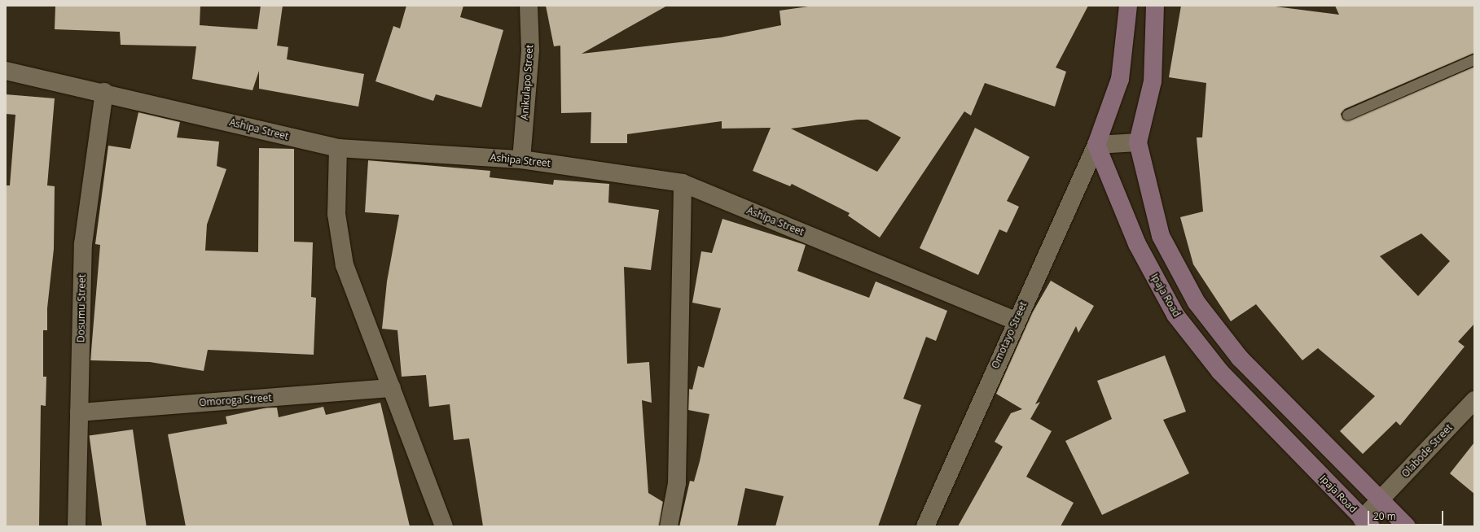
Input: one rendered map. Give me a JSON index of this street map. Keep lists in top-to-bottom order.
{
  "streets": {
    "main road": ["Ipaja Road"],
    "street": [
      "Anikulapo Street",
      "Ashipa Street",
      "Dosumu Street",
      "Omotayo Street",
      "Omoroga Street",
      "Olabode Street"
    ]
  },
  "crossings": [
    ["Anikulapo Street", "Ashipa Street"],
    ["Ashipa Street", "Dosumu Street"],
    ["Ashipa Street", "Omotayo Street"],
    ["Ipaja Road", "Omotayo Street"],
    ["Ipaja Road", "Olabode Street"],
    ["Dosumu Street", "Omoroga Street"]
  ],
  "scale_bar": "20 m"
}
